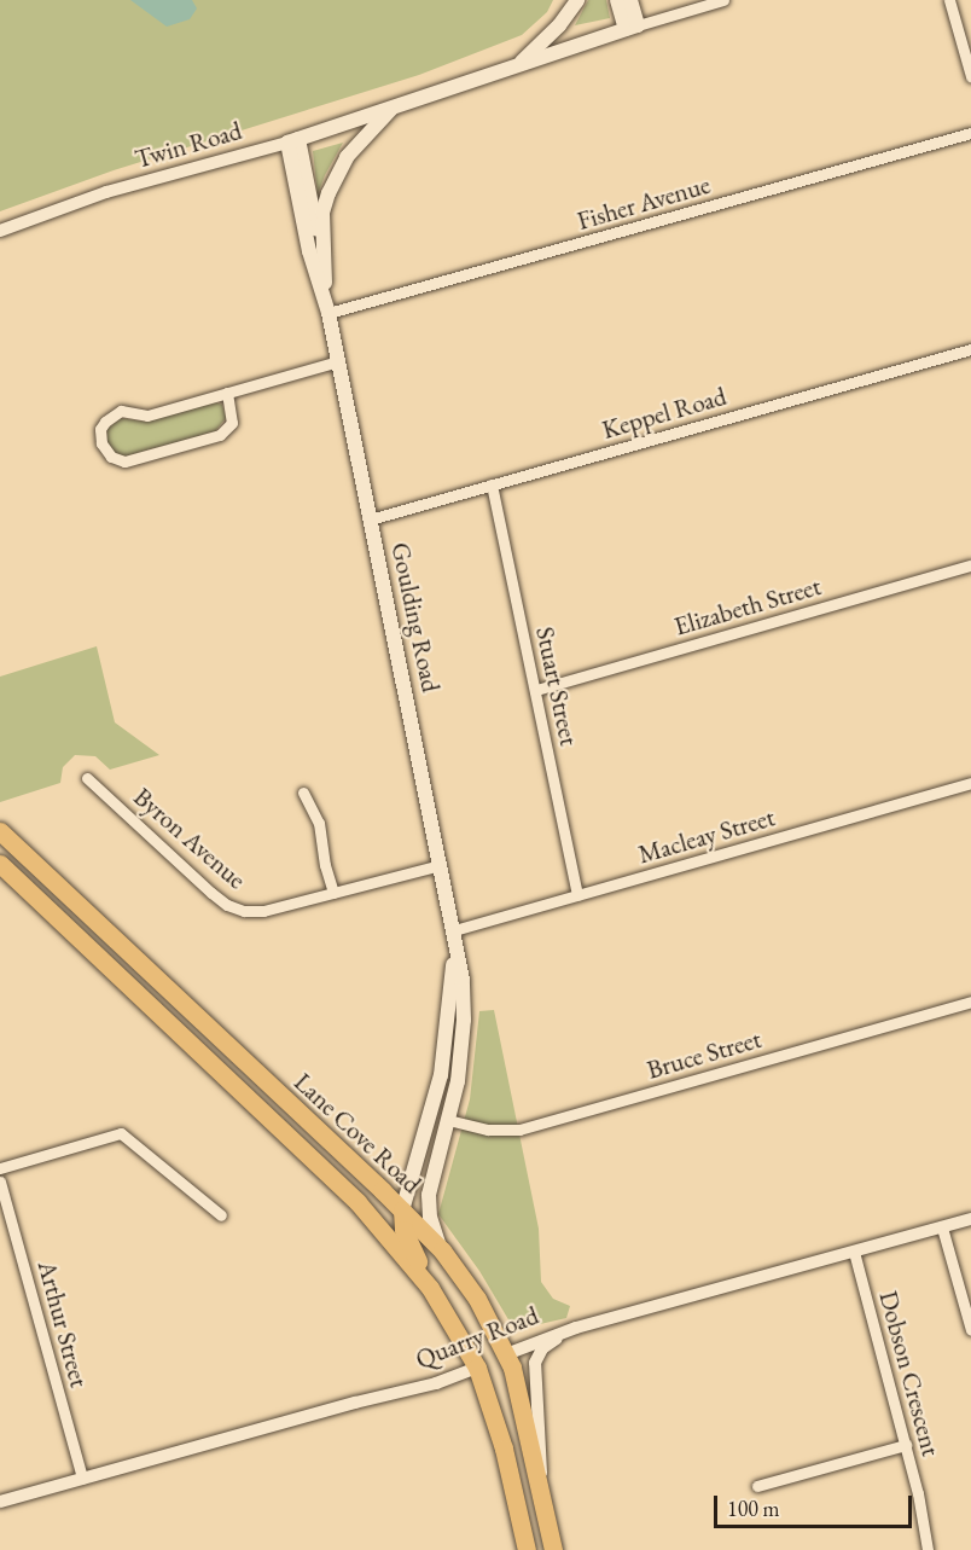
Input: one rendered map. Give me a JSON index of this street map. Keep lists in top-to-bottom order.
{
  "streets": {
    "highway": ["Lane Cove Road", "Quarry Road"],
    "main road": ["Twin Road", "Goulding Road"],
    "street": [
      "Fisher Avenue",
      "Keppel Road",
      "Elizabeth Street",
      "Stuart Street",
      "Macleay Street",
      "Byron Avenue",
      "Bruce Street",
      "Arthur Street",
      "Dobson Crescent"
    ]
  },
  "crossings": [
    ["Twin Road", "Goulding Road"],
    ["Fisher Avenue", "Goulding Road"],
    ["Keppel Road", "Goulding Road"],
    ["Keppel Road", "Stuart Street"],
    ["Elizabeth Street", "Stuart Street"],
    ["Goulding Road", "Macleay Street"],
    ["Goulding Road", "Byron Avenue"],
    ["Goulding Road", "Bruce Street"],
    ["Goulding Road", "Lane Cove Road"],
    ["Stuart Street", "Macleay Street"],
    ["Lane Cove Road", "Quarry Road"],
    ["Arthur Street", "Quarry Road"],
    ["Quarry Road", "Dobson Crescent"]
  ],
  "scale_bar": "100 m"
}
